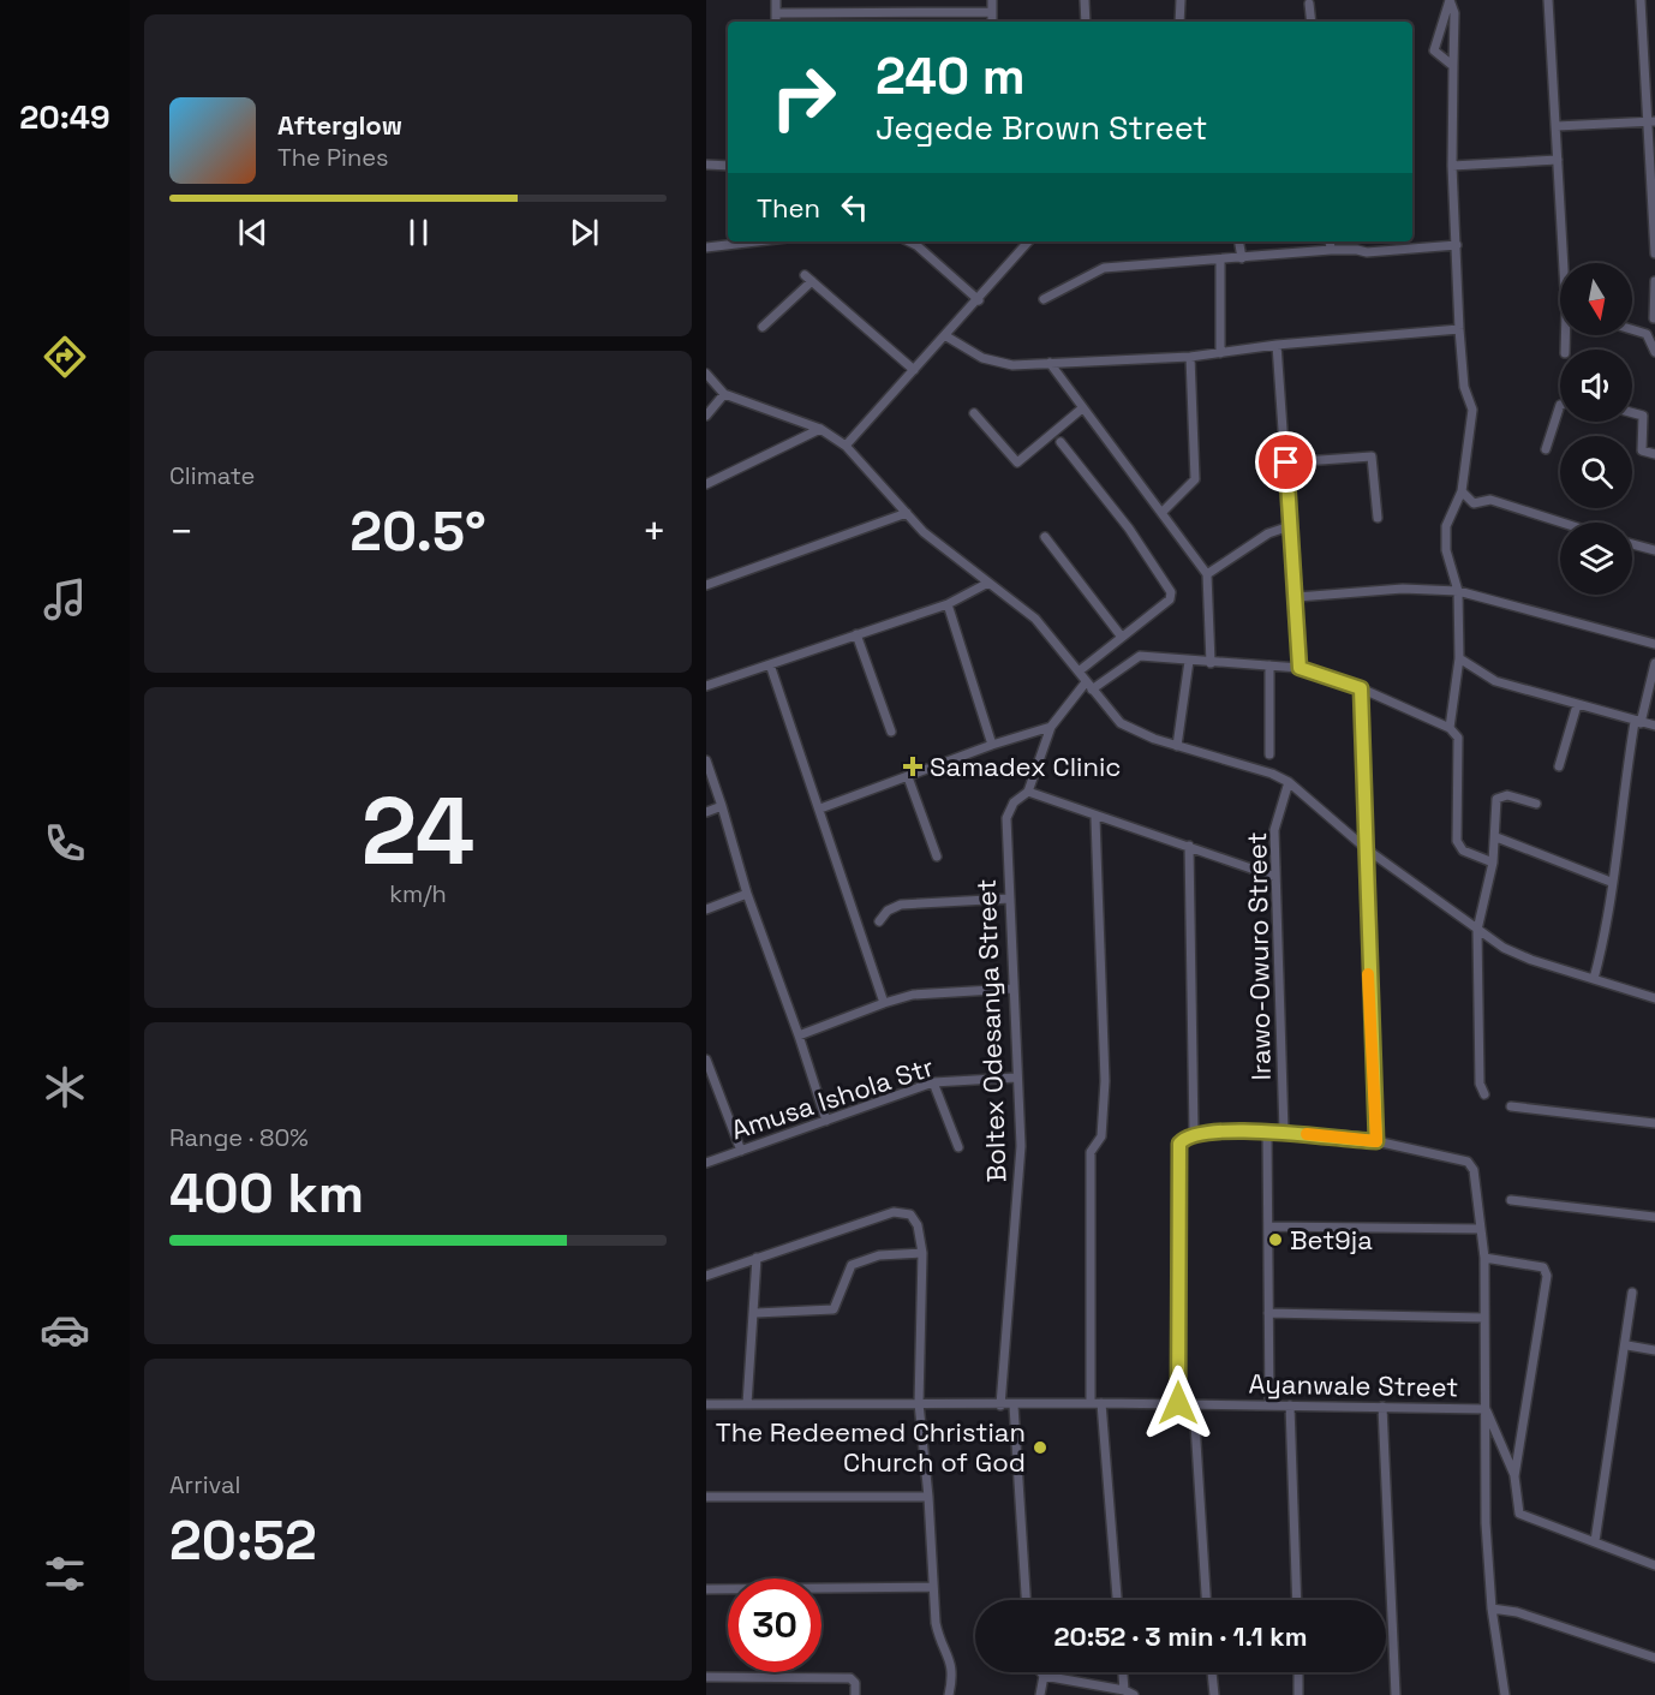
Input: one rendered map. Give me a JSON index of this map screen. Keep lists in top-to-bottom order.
{
  "streets": {
    "street": [
      "Irawo-Owuro Street",
      "Boltex Odesanya Street",
      "Amusa Ishola Str",
      "Ayanwale Street"
    ]
  },
  "crossings": [
    ["Boltex Odesanya Street", "Amusa Ishola Str"],
    ["Boltex Odesanya Street", "Ayanwale Street"]
  ],
  "places": {
    "health": ["Samadex Clinic"],
    "other": ["Bet9ja", "The Redeemed Christian Church of God"]
  },
  "north": "bottom",
  "page": {
    "tabs": "20:49",
    "turn": ["240 m", "Jegede Brown Street"],
    "song": ["Afterglow", "The Pines"],
    "then": "Then",
    "tile": [
      "Climate",
      ["24", "km/h"],
      ["Range · 80%", "400 km"],
      ["Arrival", "20:52"]
    ],
    "heat": ["−", "20.5°", "+"],
    "limit": "30",
    "trip": "20:52 · 3 min · 1.1 km"
  }
}
